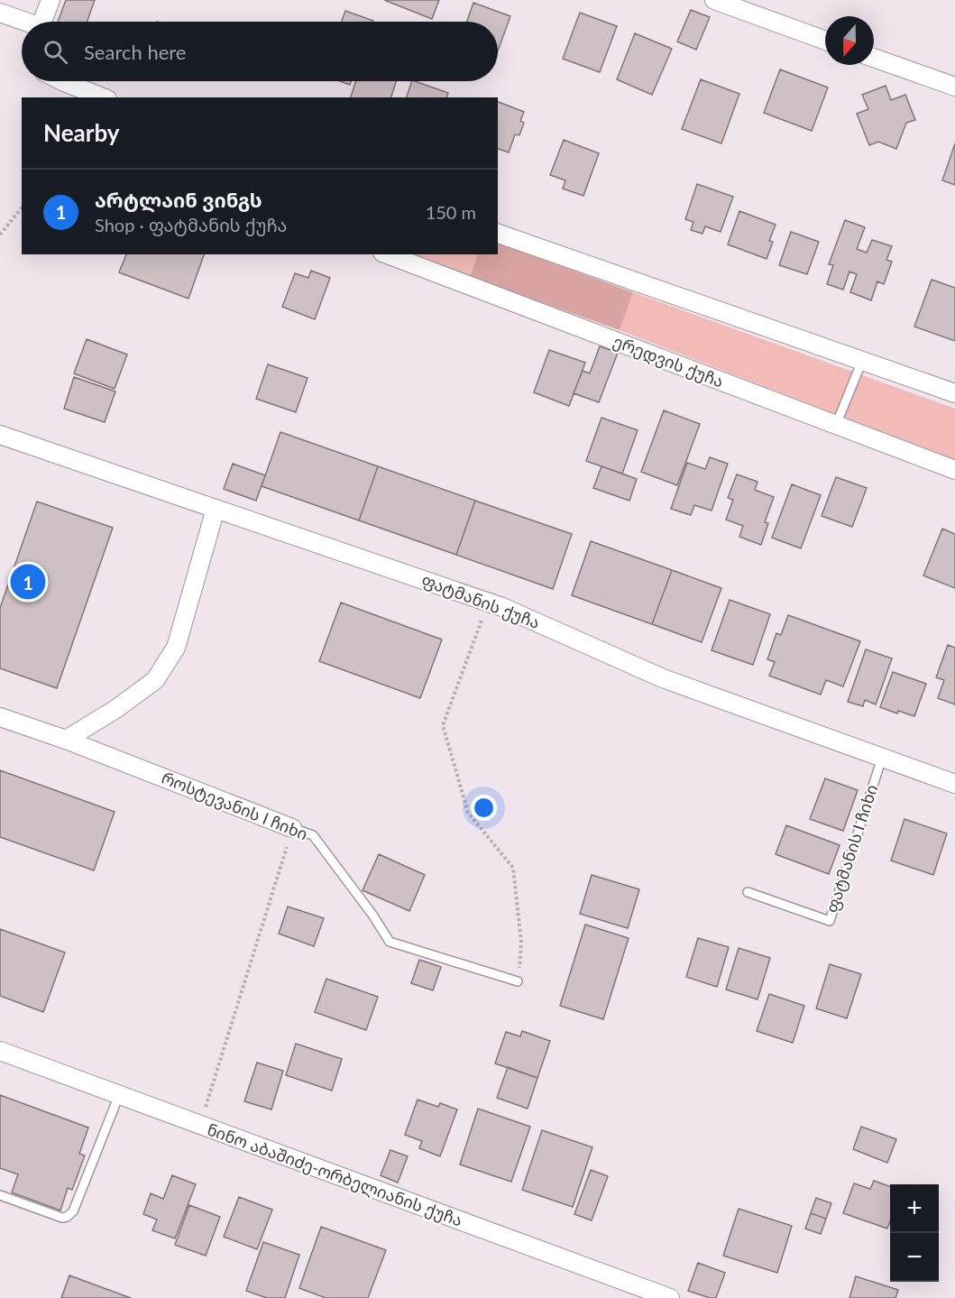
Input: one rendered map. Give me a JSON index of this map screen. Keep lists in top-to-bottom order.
{
  "streets": {
    "street": [
      "ერედვის ქუჩა",
      "ფატმანის ქუჩა",
      "როსტევანის I ჩიხი",
      "ნინო აბაშიძე-ორბელიანის ქუჩა"
    ],
    "lane": ["ფატმანის I ჩიხი"]
  },
  "crossings": [
    ["ფატმანის ქუჩა", "ფატმანის I ჩიხი"]
  ],
  "north": "bottom",
  "page": {
    "search": "Search here",
    "heading": "Nearby",
    "list": [
      {
        "mark": "1",
        "name": "არტლაინ ვინგს",
        "note": "Shop · ფატმანის ქუჩა",
        "value": "150 m"
      }
    ],
    "pins": "1",
    "map_buttons": ["+", "−"]
  }
}
